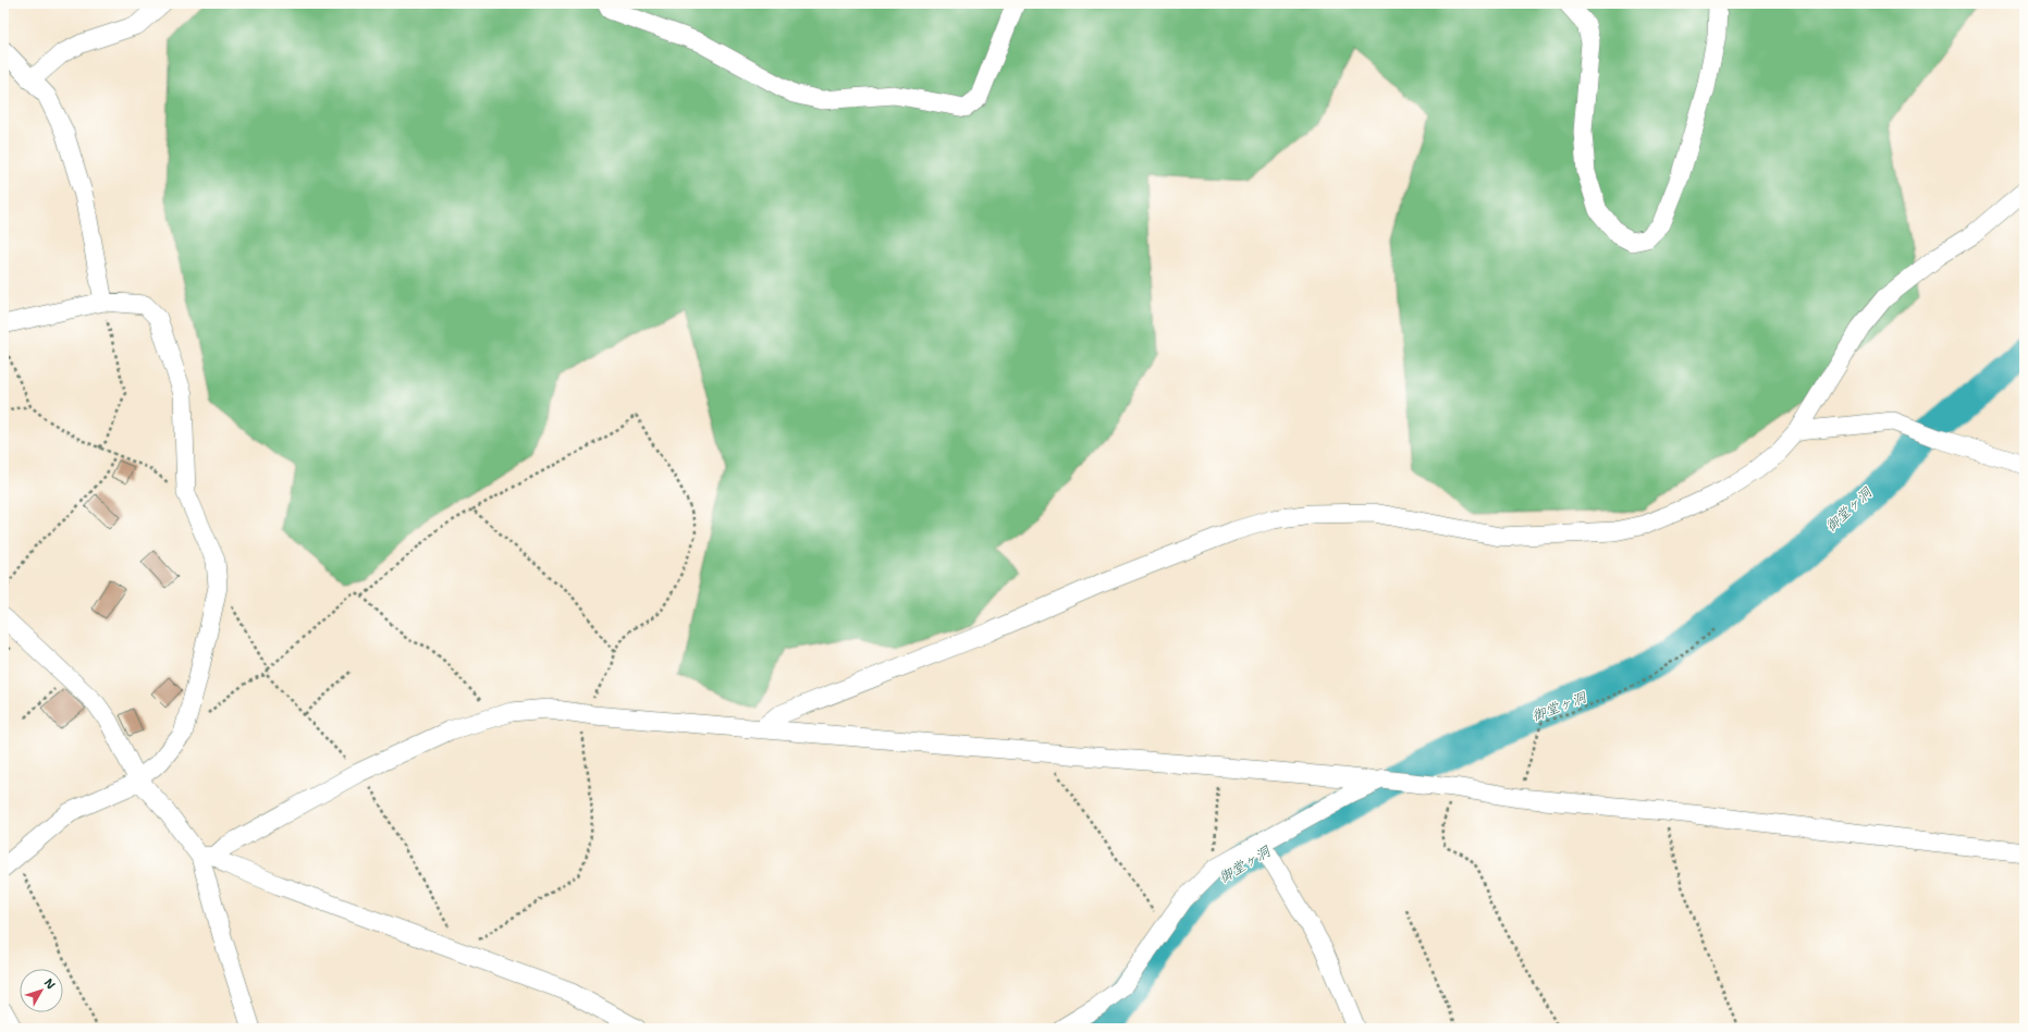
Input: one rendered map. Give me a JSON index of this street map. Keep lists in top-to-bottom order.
{
  "water": ["御堂ヶ洞"],
  "north": "top right"
}
